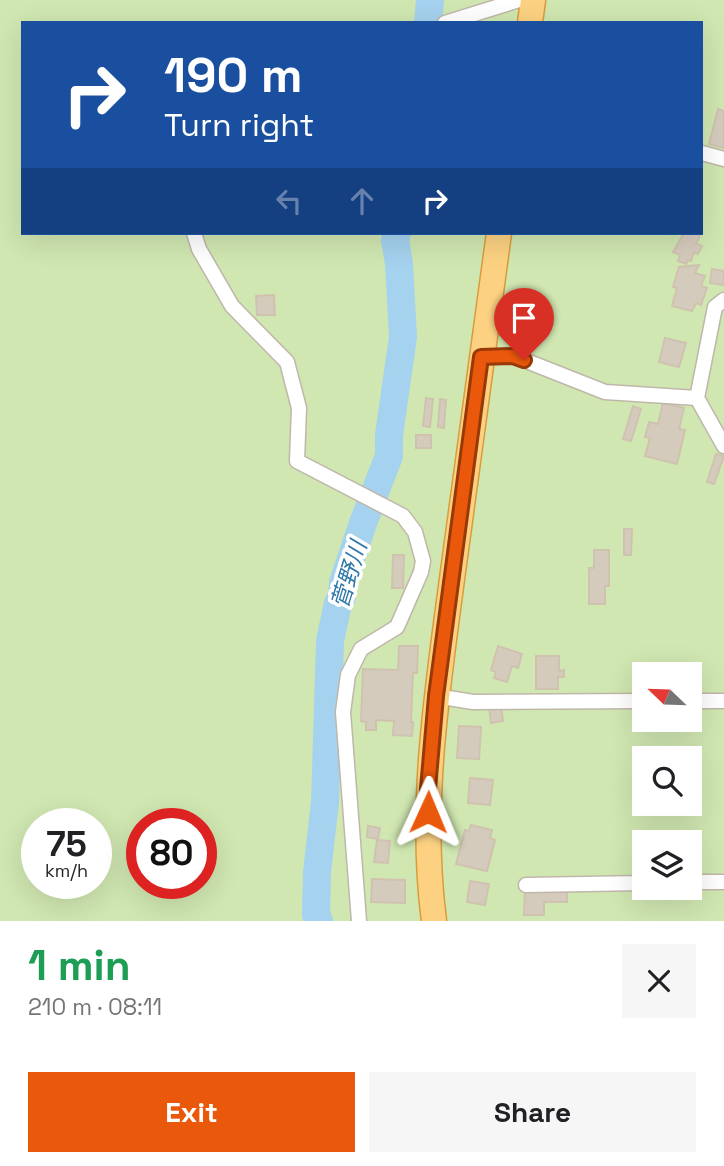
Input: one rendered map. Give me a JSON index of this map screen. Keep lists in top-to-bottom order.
{
  "water": ["菅野川"],
  "north": "top left",
  "page": {
    "turn": ["190 m", "Turn right"],
    "speed": "75 km/h",
    "limit": "80",
    "heading": ["1 min", "210 m · 08:11"],
    "buttons": ["Exit", "Share"]
  }
}
